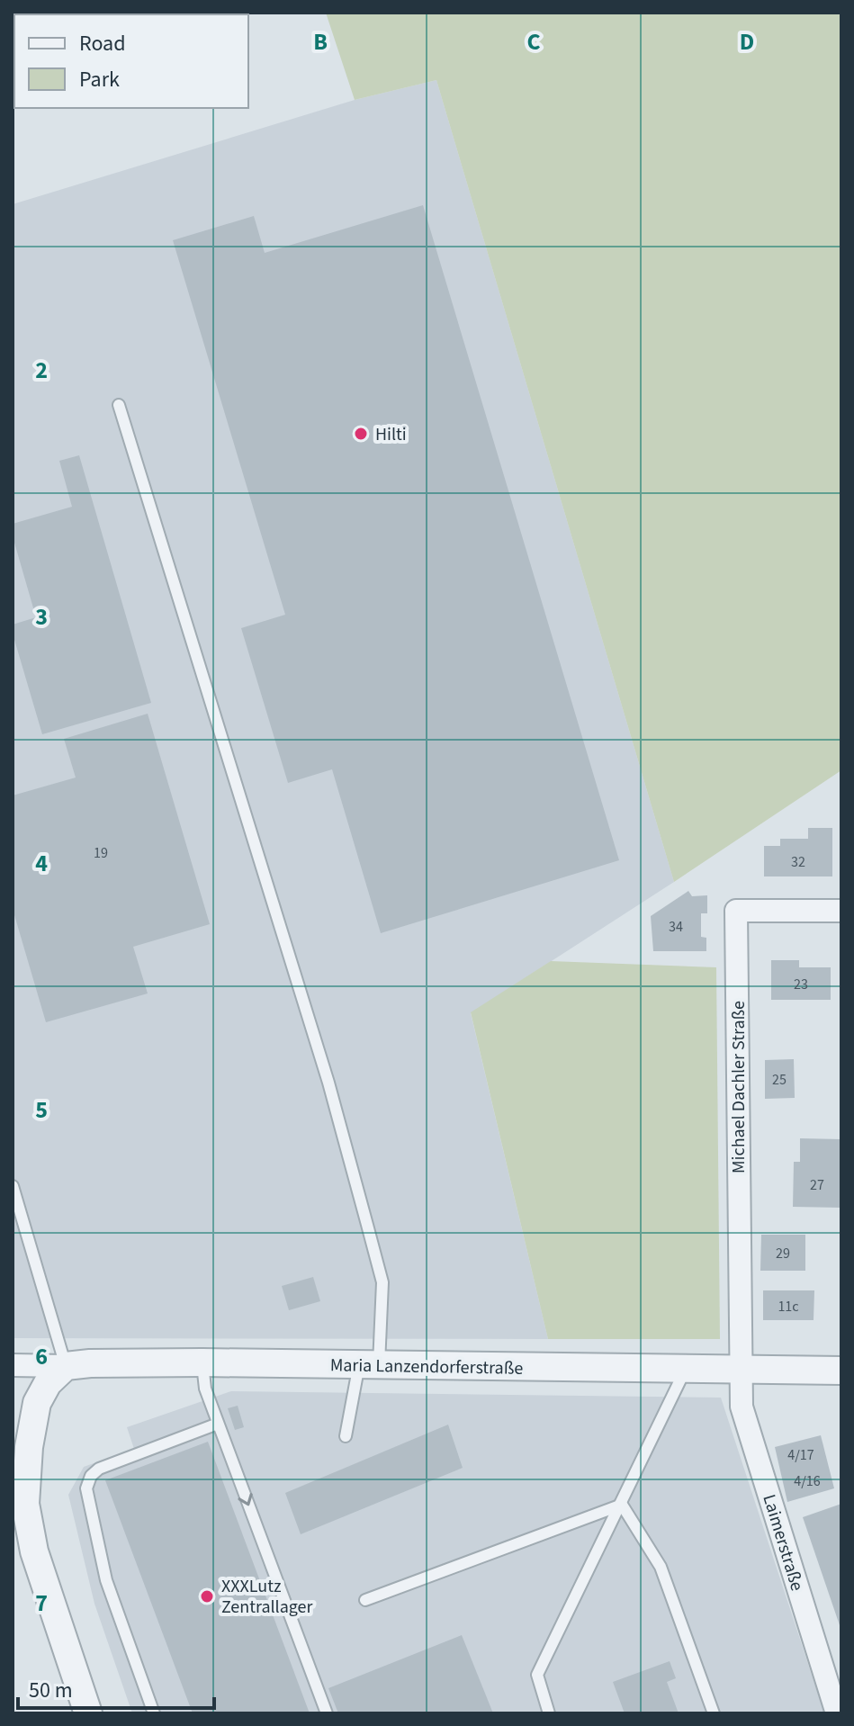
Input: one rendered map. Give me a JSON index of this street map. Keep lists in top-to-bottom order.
{
  "streets": {
    "street": ["Michael Dachler Straße", "Maria Lanzendorferstraße", "Laimerstraße"]
  },
  "crossings": [
    ["Michael Dachler Straße", "Maria Lanzendorferstraße"],
    ["Michael Dachler Straße", "Laimerstraße"],
    ["Maria Lanzendorferstraße", "Laimerstraße"]
  ],
  "places": ["Hilti", "XXXLutz Zentrallager"],
  "house_numbers": [
    "19",
    "32",
    "34",
    "23",
    "25",
    "27",
    "29",
    "11c",
    "4/17",
    "4/16"
  ],
  "legend": ["Road", "Park"],
  "scale_bar": "50 m",
  "grid": {
    "columns": ["B", "C", "D"],
    "rows": [
      "2",
      "3",
      "4",
      "5",
      "6",
      "7"
    ]
  }
}
